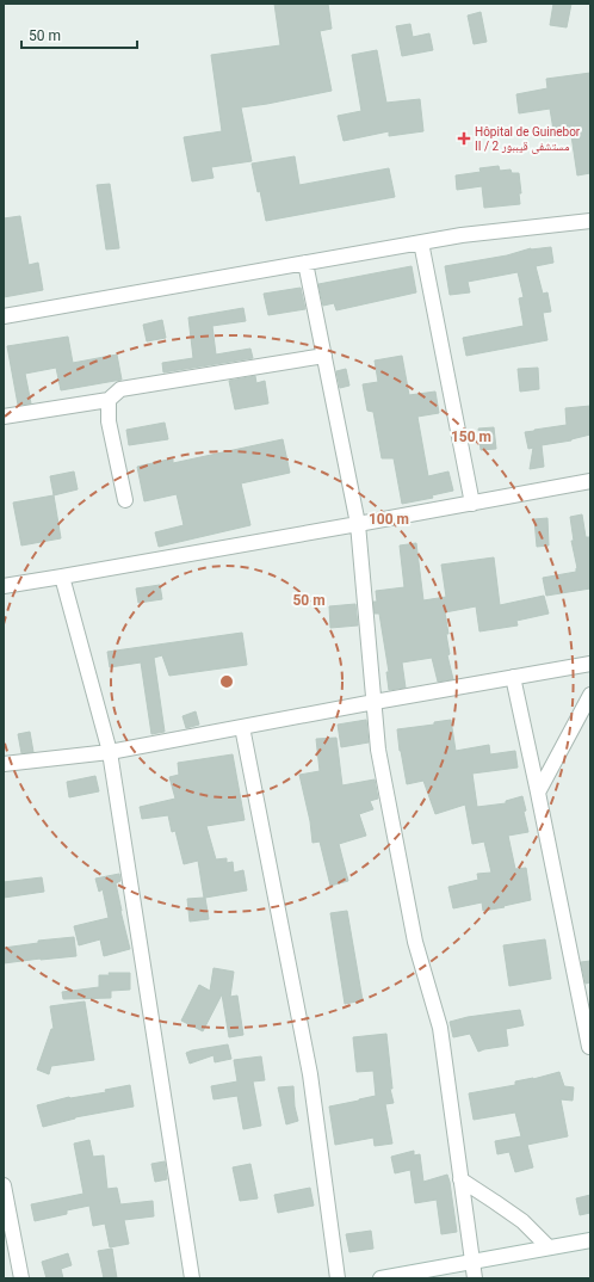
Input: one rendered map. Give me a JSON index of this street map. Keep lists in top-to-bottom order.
{
  "places": {
    "health": ["Hôpital de Guinebor II / مستشفى قيببور 2"]
  },
  "scale_bar": "50 m",
  "rings": ["150 m", "100 m", "50 m"]
}
